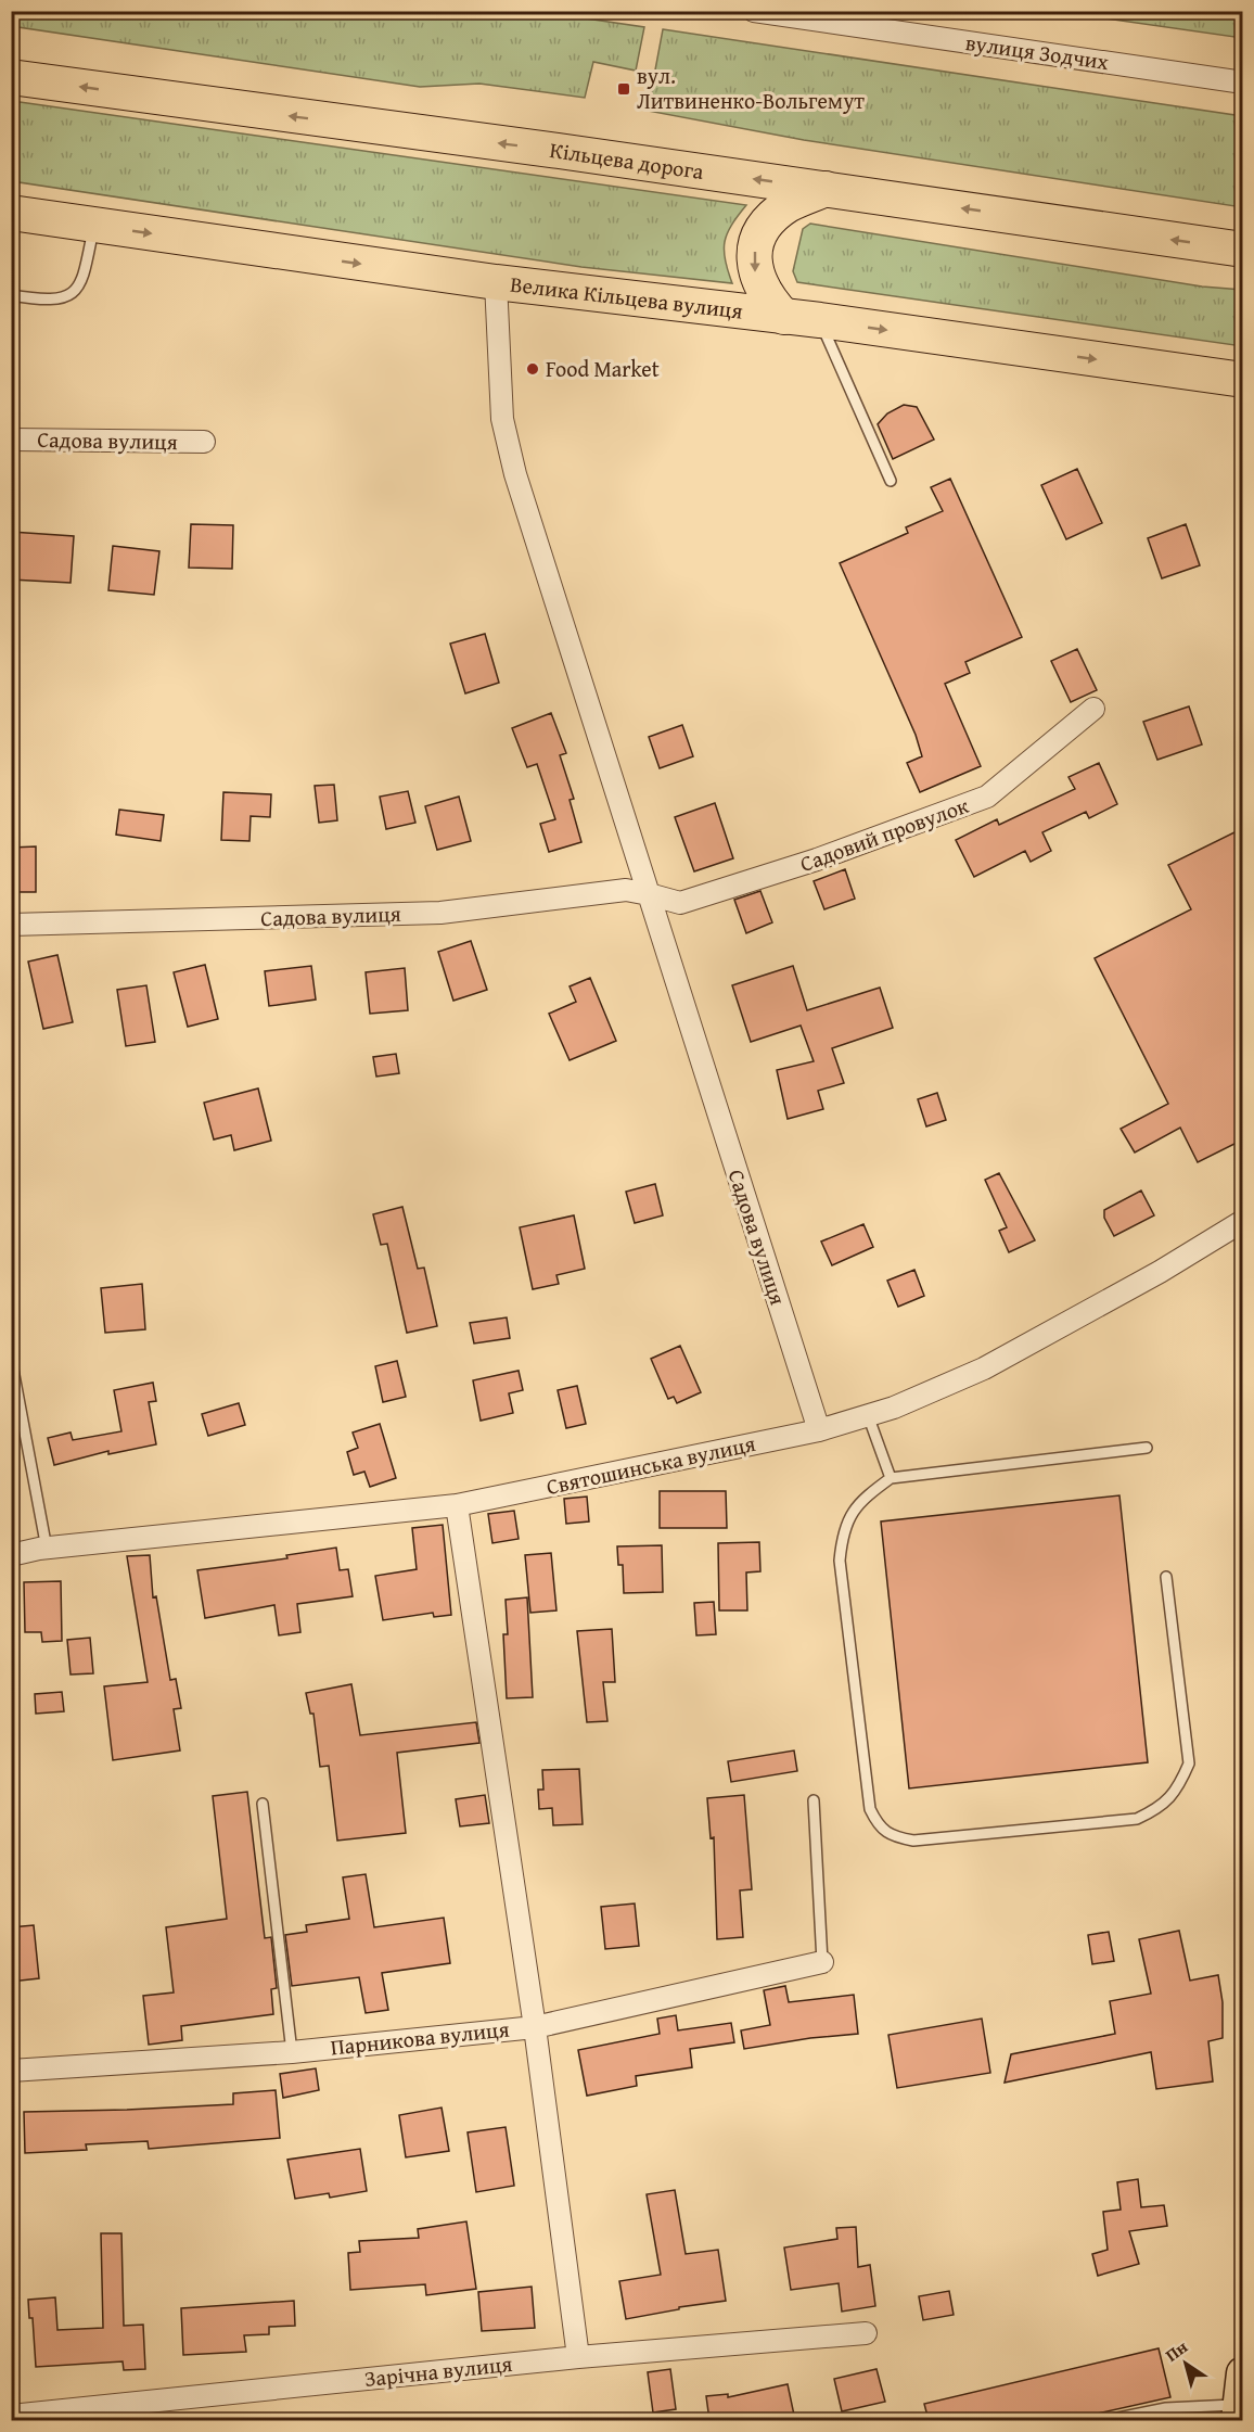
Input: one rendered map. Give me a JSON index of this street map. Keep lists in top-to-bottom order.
{
  "streets": {
    "highway": ["Кільцева дорога", "Велика Кільцева вулиця"],
    "street": [
      "вулиця Зодчих",
      "Садова вулиця",
      "Садовий провулок",
      "Святошинська вулиця",
      "Парникова вулиця",
      "Зарічна вулиця"
    ]
  },
  "crossings": [
    ["Велика Кільцева вулиця", "Садова вулиця"],
    ["Садова вулиця", "Садовий провулок"],
    ["Садова вулиця", "Святошинська вулиця"]
  ],
  "one_way": ["Кільцева дорога", "Велика Кільцева вулиця"],
  "places": {
    "transit": ["вул. Литвиненко-Вольгемут"],
    "other": ["Food Market"]
  },
  "north": "top left"
}
